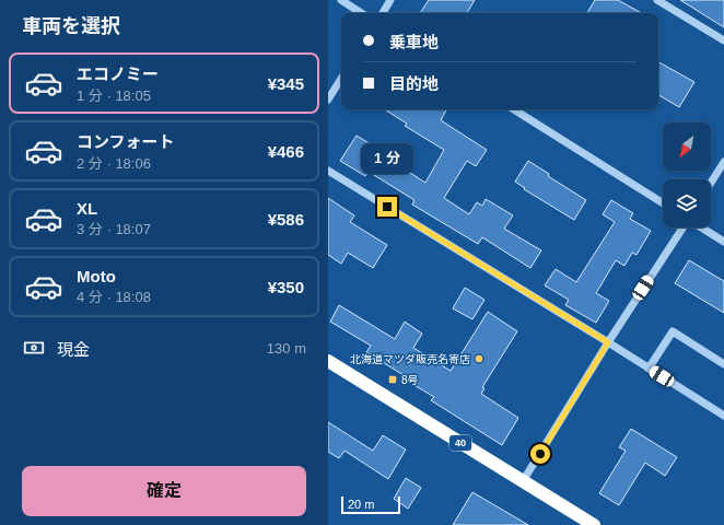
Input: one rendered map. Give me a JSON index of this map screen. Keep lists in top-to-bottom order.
{
  "streets": {
    "highway": ["40"]
  },
  "places": {
    "other": ["北海道マツダ販売名寄店"],
    "transit": ["8号"]
  },
  "scale_bar": "20 m",
  "north": "bottom left",
  "page": {
    "heading": "車両を選択",
    "banner": ["乗車地", "目的地"],
    "list": [
      {
        "name": "エコノミー",
        "note": "1 分 · 18:05",
        "value": "¥345"
      },
      {
        "name": "コンフォート",
        "note": "2 分 · 18:06",
        "value": "¥466"
      },
      {
        "name": "XL",
        "note": "3 分 · 18:07",
        "value": "¥586"
      },
      {
        "name": "Moto",
        "note": "4 分 · 18:08",
        "value": "¥350"
      }
    ],
    "bubble": "1 分",
    "pay": ["現金", "130 m"],
    "buttons": "確定",
    "scale": "20 m"
  }
}
